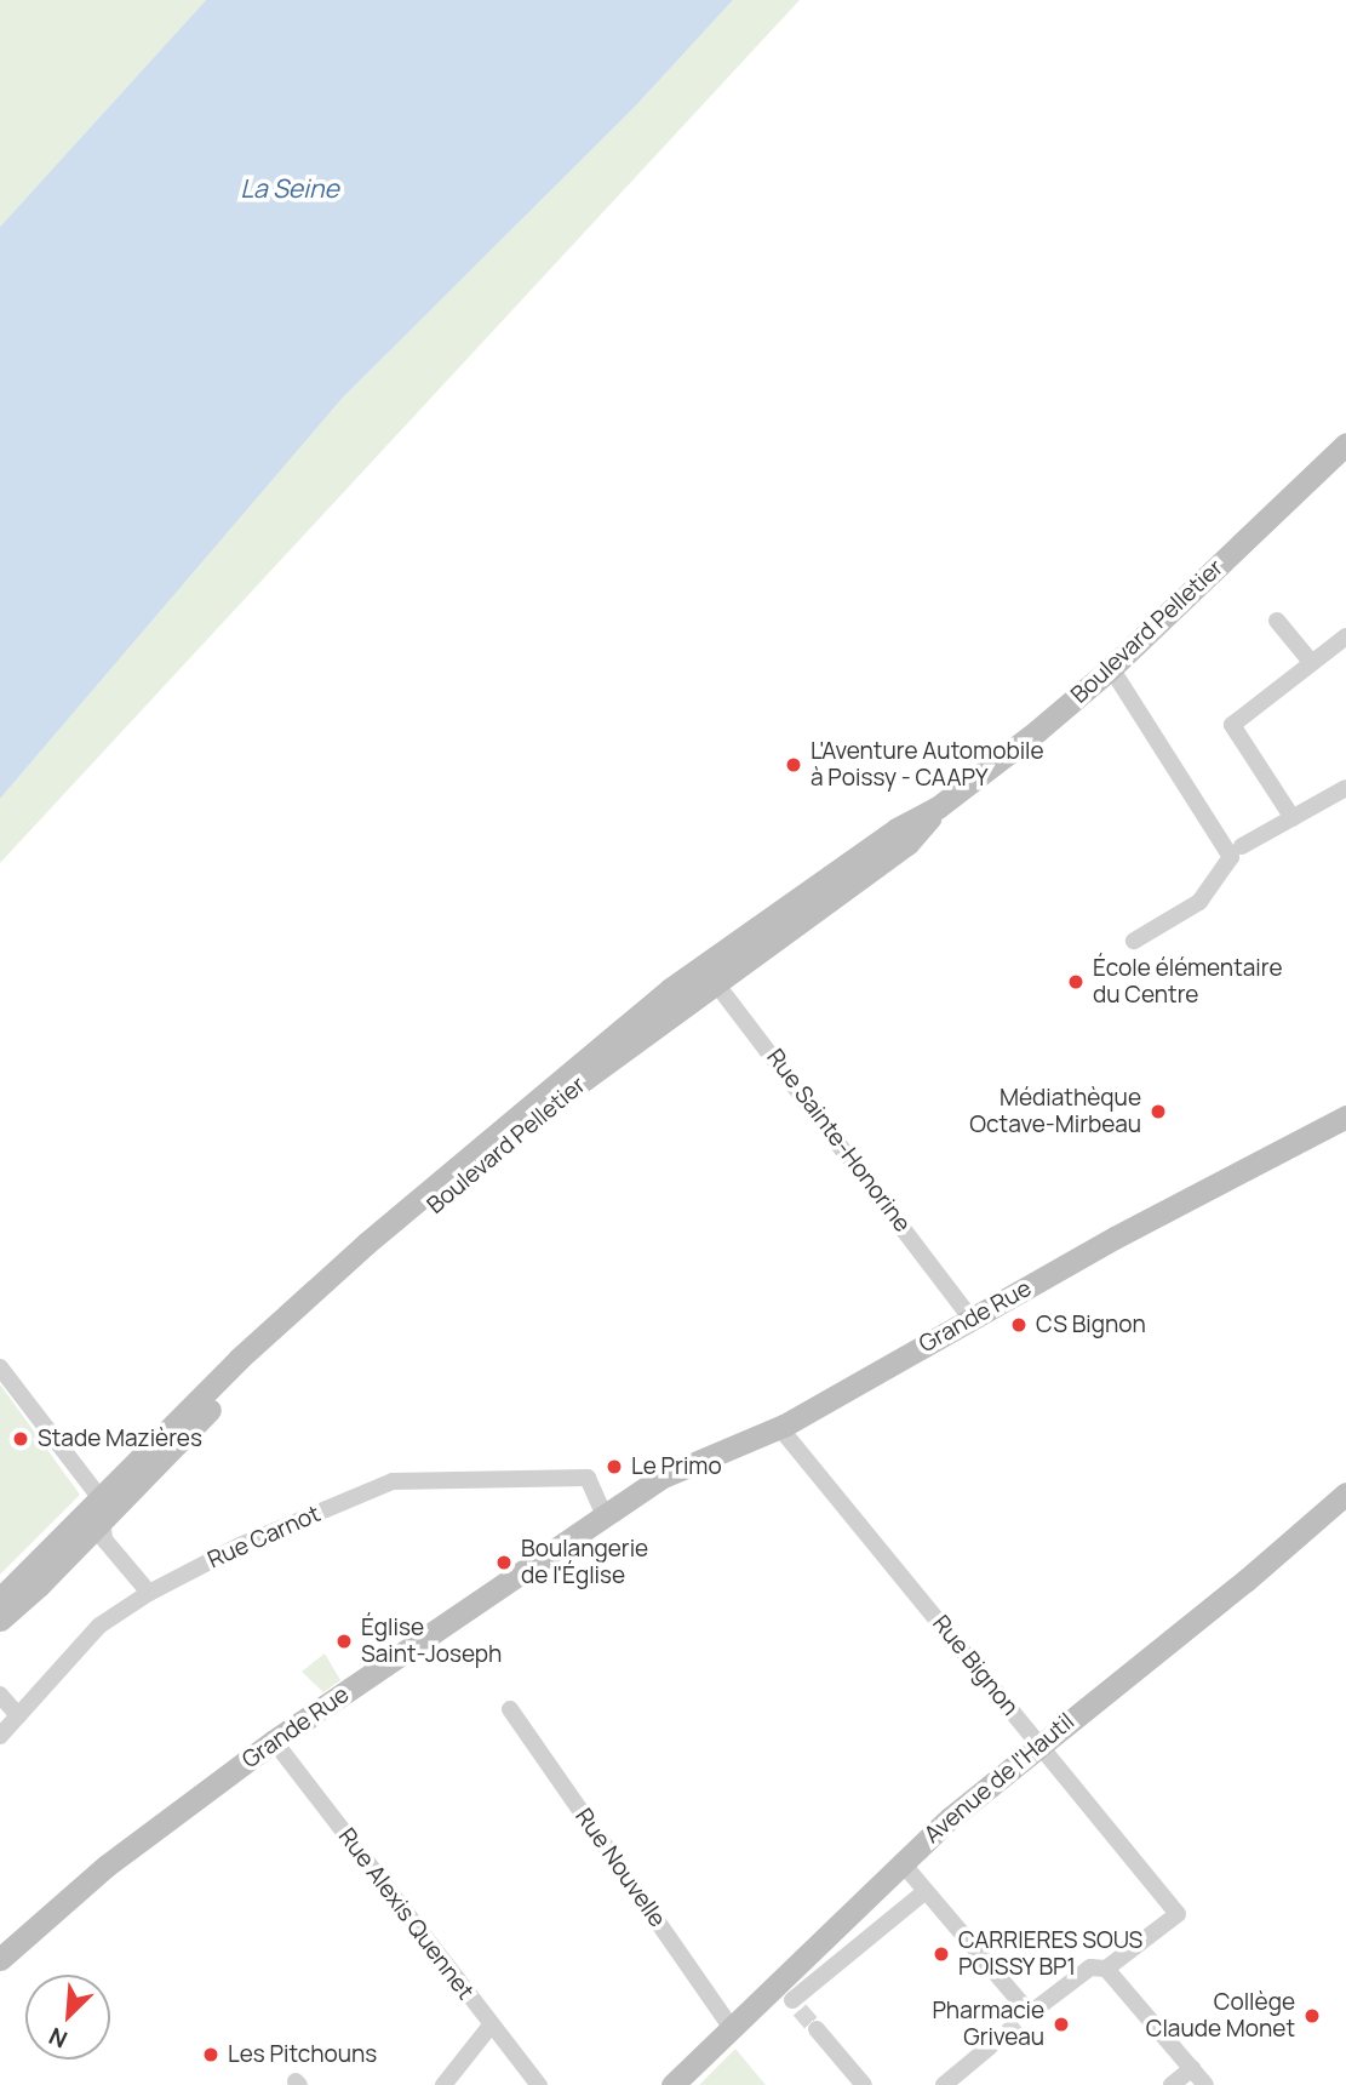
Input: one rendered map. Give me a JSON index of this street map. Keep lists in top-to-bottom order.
{
  "streets": {
    "street": [
      "Boulevard Pelletier",
      "Rue Sainte-Honorine",
      "Grande Rue",
      "Rue Carnot",
      "Rue Bignon",
      "Avenue de l'Hautil",
      "Rue Nouvelle",
      "Rue Alexis Quennet"
    ]
  },
  "crossings": [
    ["Boulevard Pelletier", "Rue Sainte-Honorine"],
    ["Rue Sainte-Honorine", "Grande Rue"],
    ["Grande Rue", "Rue Carnot"],
    ["Grande Rue", "Rue Bignon"],
    ["Grande Rue", "Rue Alexis Quennet"],
    ["Rue Bignon", "Avenue de l'Hautil"],
    ["Avenue de l'Hautil", "Rue Nouvelle"]
  ],
  "water": ["La Seine"],
  "places": [
    "L'Aventure Automobile à Poissy - CAAPY",
    "École élémentaire du Centre",
    "Médiathèque Octave-Mirbeau",
    "CS Bignon",
    "Stade Mazières",
    "Le Primo",
    "Boulangerie de l'Église",
    "Église Saint-Joseph",
    "CARRIERES SOUS POISSY BP1",
    "Collège Claude Monet",
    "Pharmacie Griveau",
    "Les Pitchouns"
  ],
  "north": "bottom left"
}
